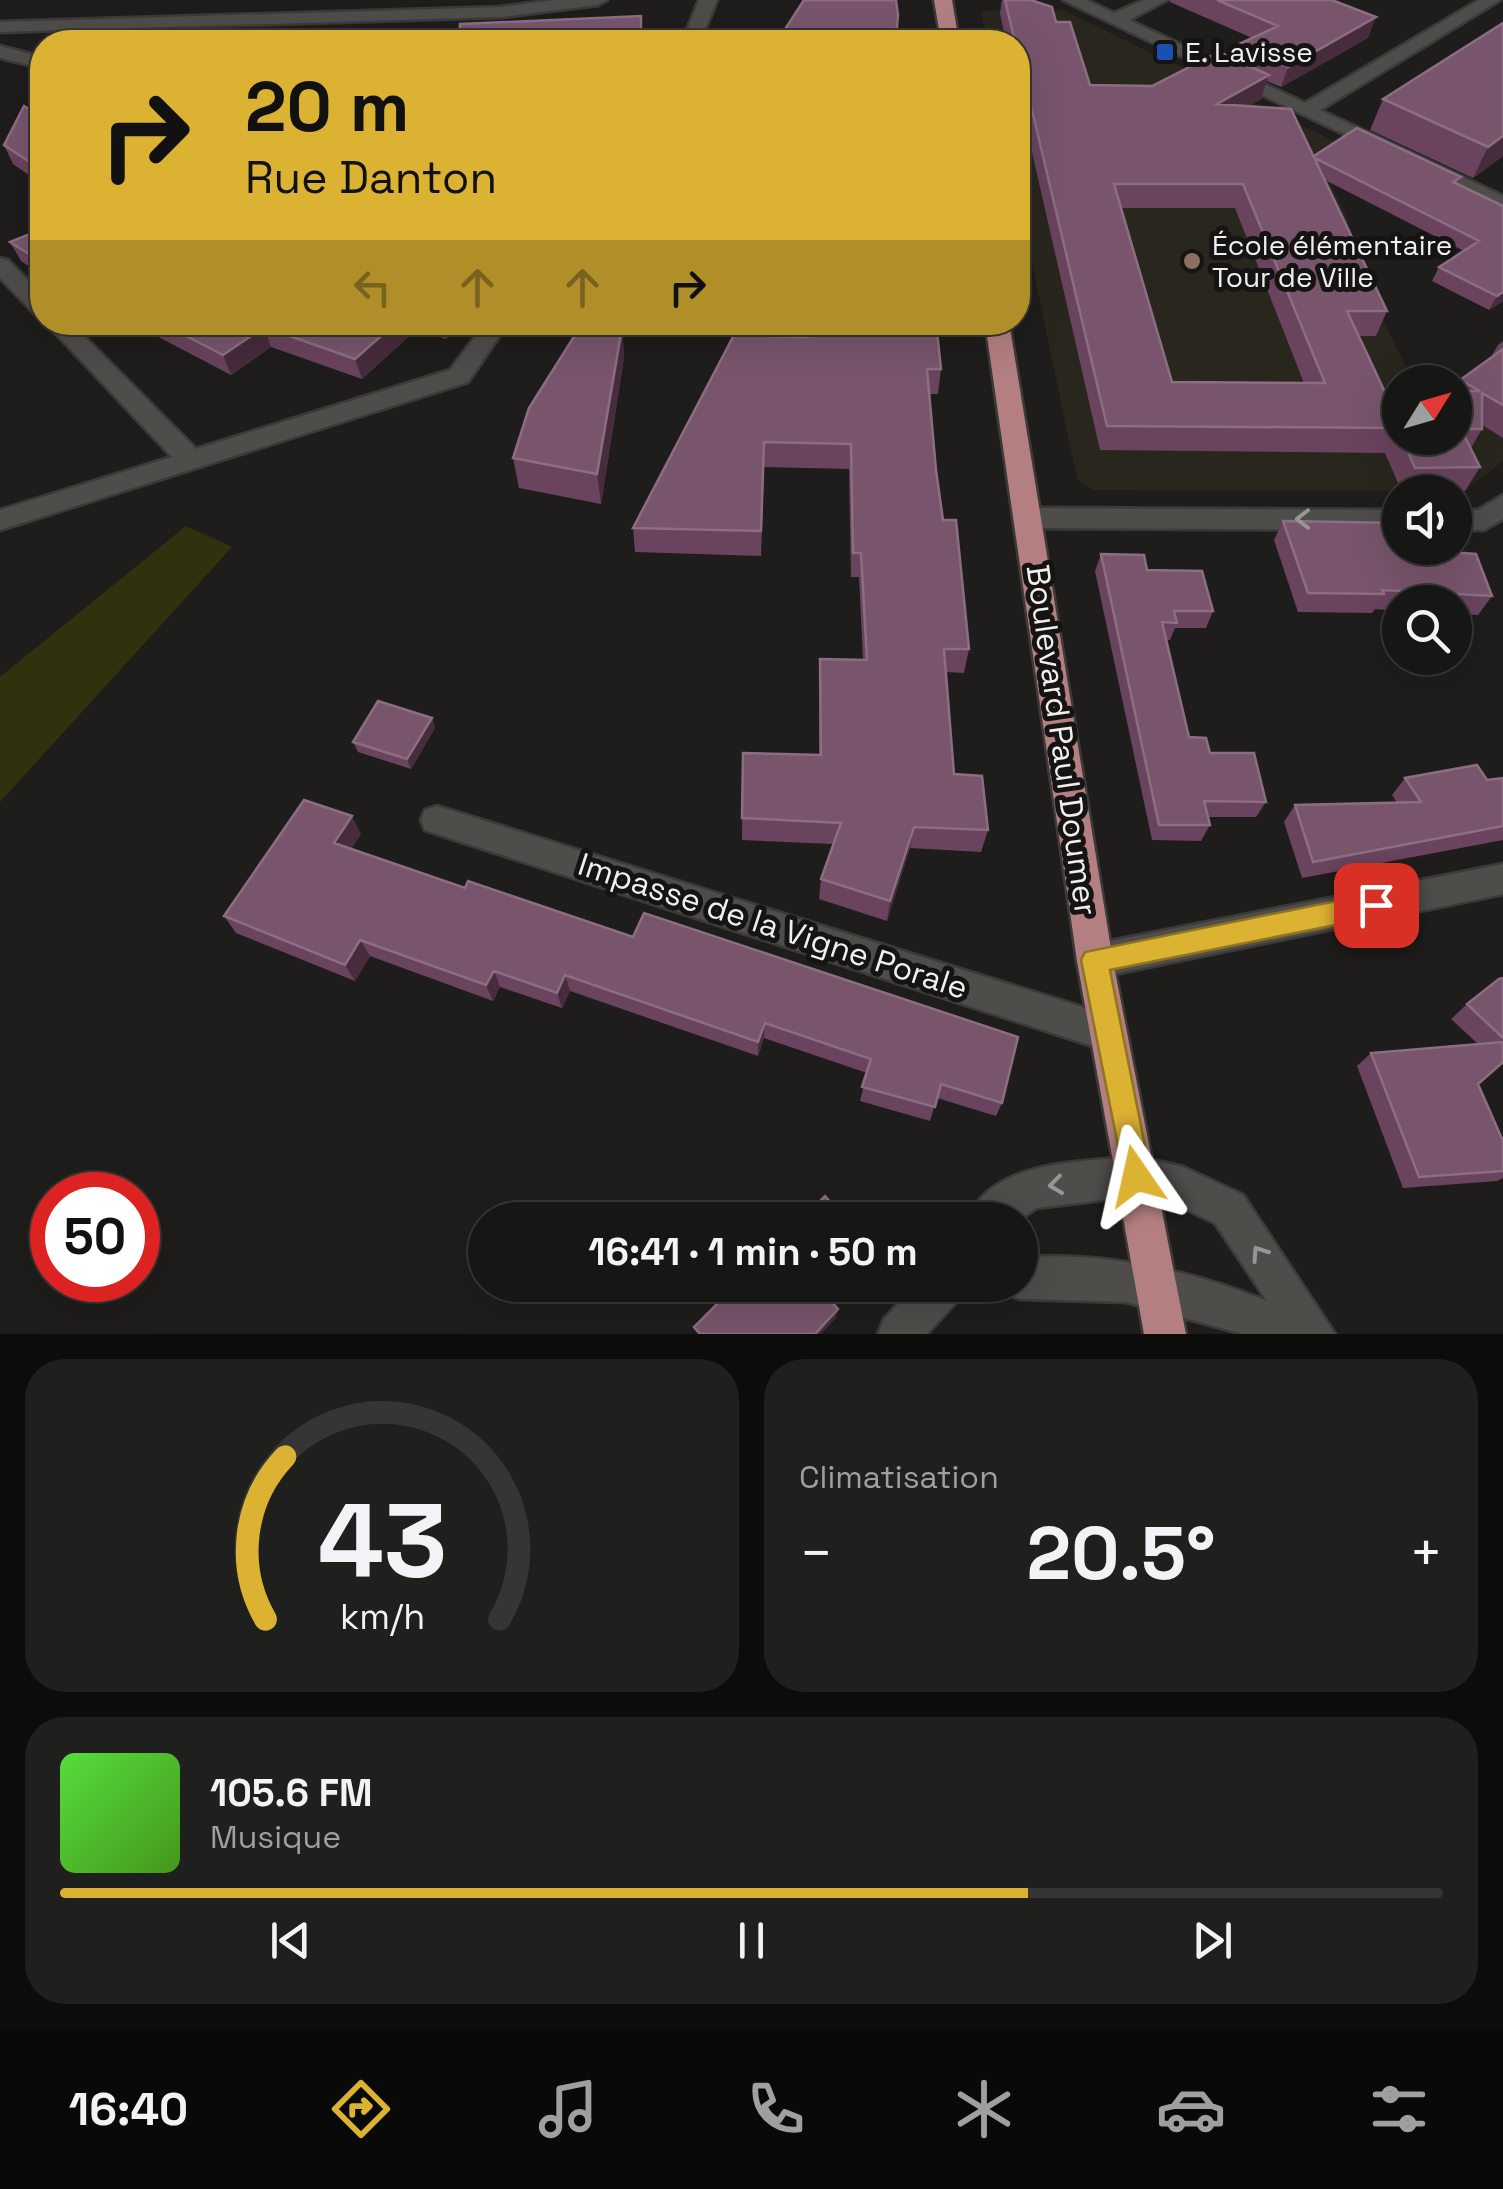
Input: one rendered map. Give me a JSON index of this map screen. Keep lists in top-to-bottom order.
{
  "streets": {
    "main road": ["Boulevard Paul Doumer"],
    "street": ["Impasse de la Vigne Porale"]
  },
  "crossings": [
    ["Boulevard Paul Doumer", "Impasse de la Vigne Porale"]
  ],
  "places": {
    "transit": ["E. Lavisse"],
    "other": ["École élémentaire Tour de Ville"]
  },
  "north": "top right",
  "page": {
    "turn": ["20 m", "Rue Danton"],
    "limit": "50",
    "trip": "16:41 · 1 min · 50 m",
    "tile": "Climatisation",
    "heat": ["−", "20.5°", "+"],
    "song": ["105.6 FM", "Musique"],
    "tabs": "16:40",
    "gauge": ["43", "km/h"]
  }
}
